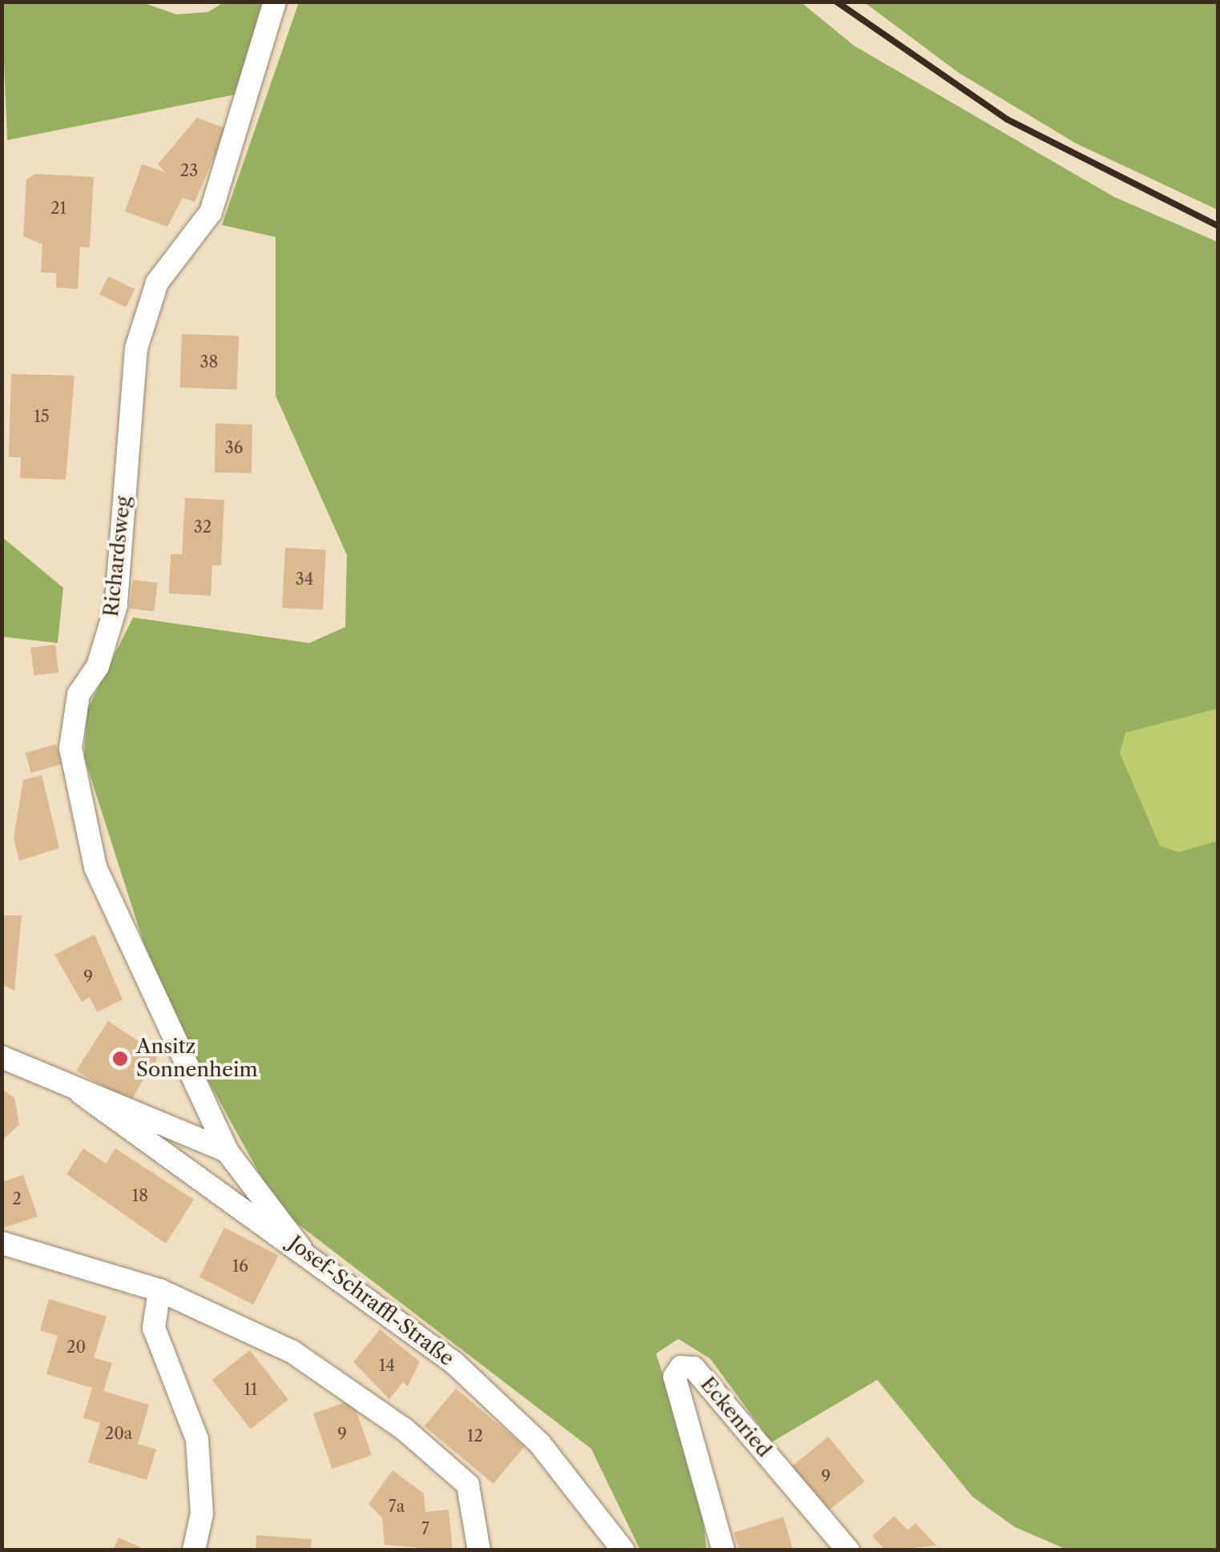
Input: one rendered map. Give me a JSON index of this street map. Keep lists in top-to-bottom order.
{
  "streets": {
    "street": ["Richardsweg", "Josef-Schraffl-Straße", "Eckenried"]
  },
  "crossings": [
    ["Richardsweg", "Josef-Schraffl-Straße"]
  ],
  "places": ["Ansitz Sonnenheim"],
  "house_numbers": [
    "23",
    "21",
    "38",
    "15",
    "36",
    "32",
    "34",
    "9",
    "18",
    "2",
    "16",
    "20",
    "14",
    "11",
    "20a",
    "9",
    "12",
    "9",
    "7a",
    "7"
  ]
}
